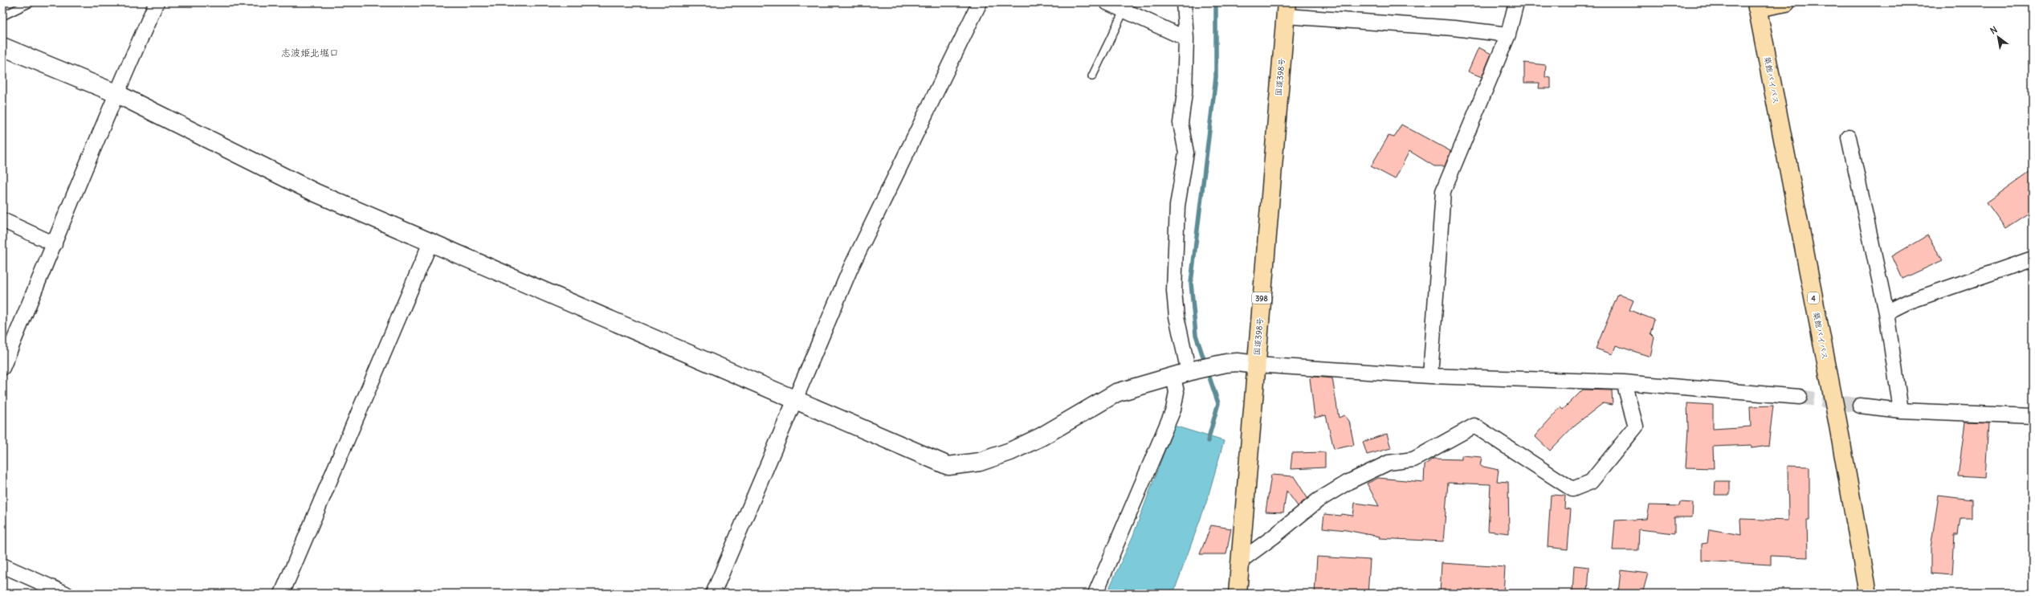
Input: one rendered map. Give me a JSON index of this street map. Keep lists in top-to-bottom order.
{
  "streets": {
    "main road": [
      "国道398号",
      "築館バイパス",
      "398",
      "4"
    ]
  },
  "districts": ["志波姫北堀口"],
  "north": "top left"
}
